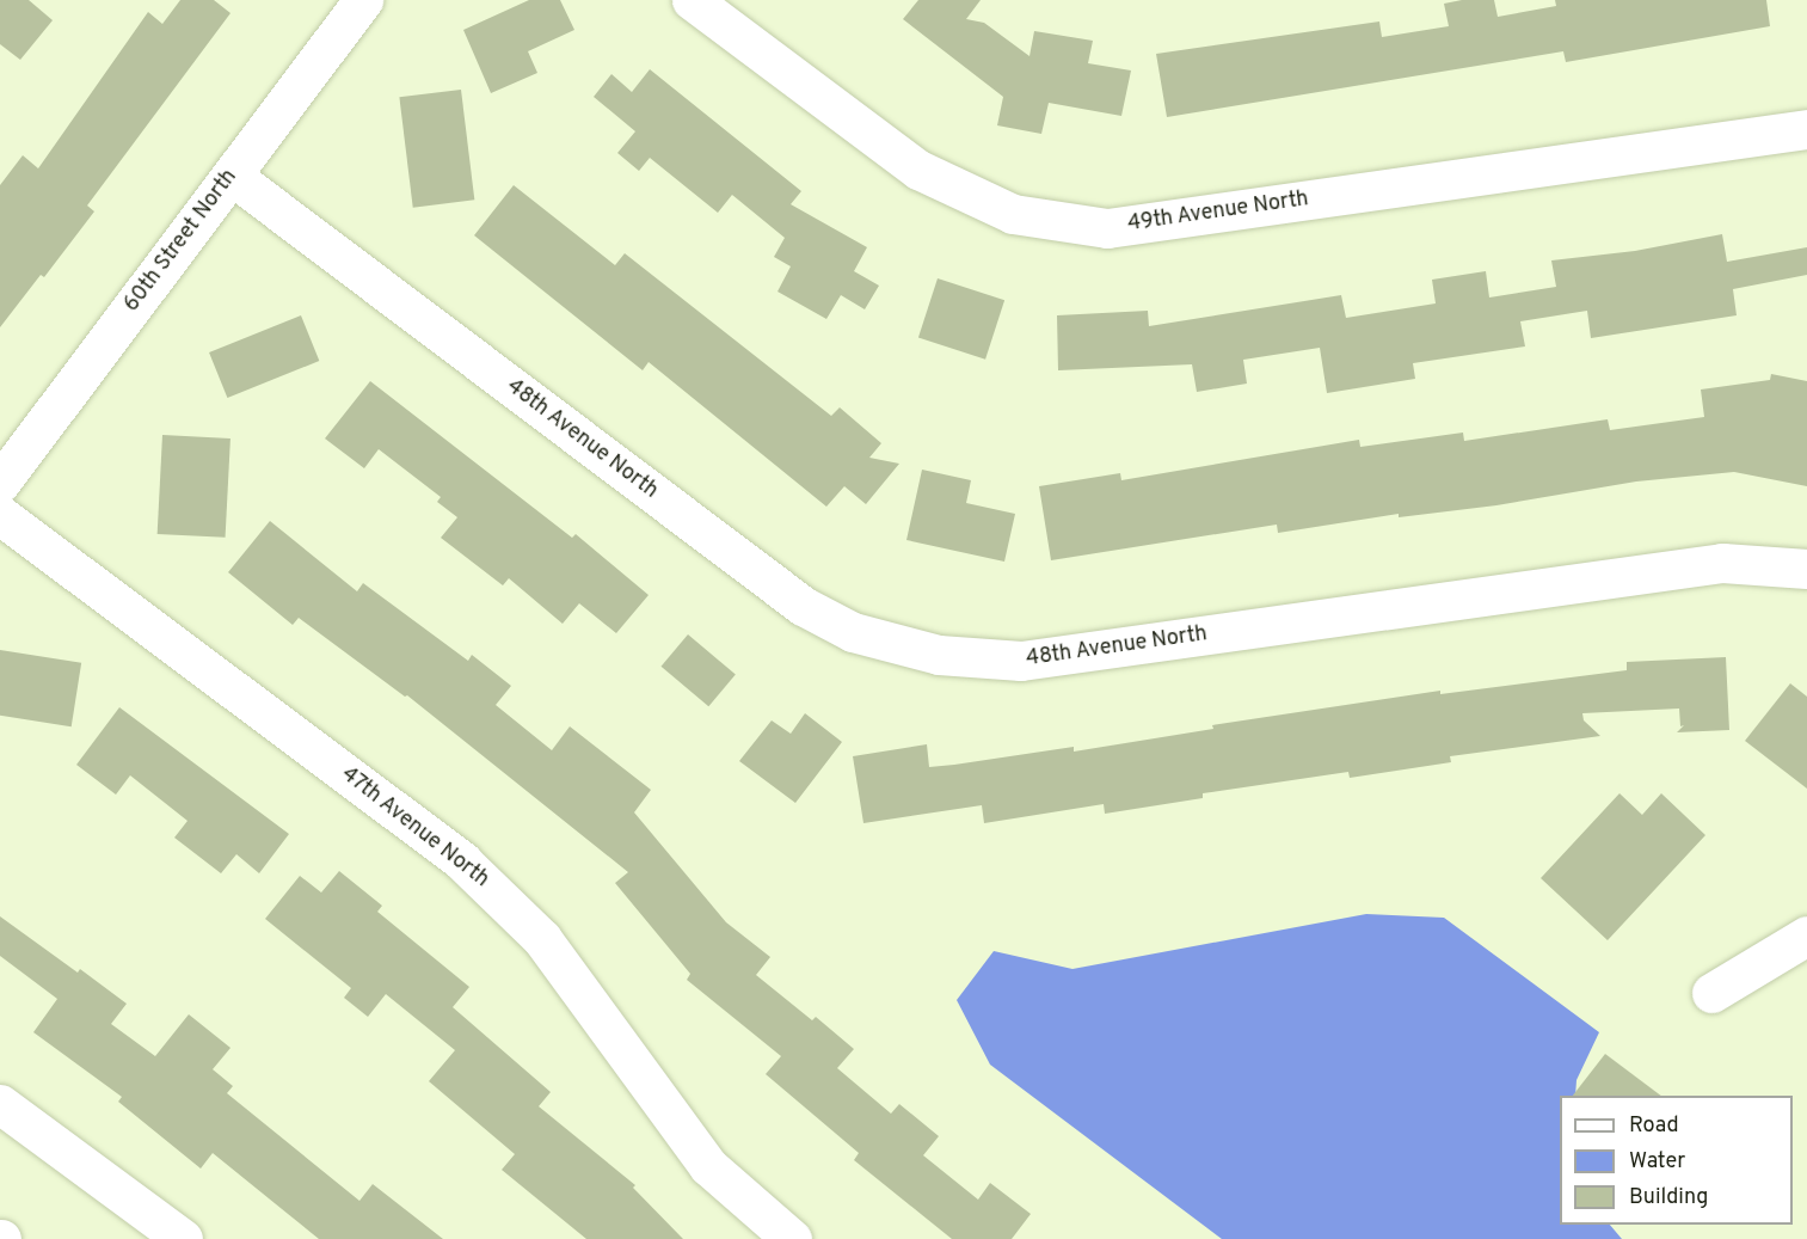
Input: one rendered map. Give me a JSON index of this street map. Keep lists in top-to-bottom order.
{
  "streets": {
    "street": [
      "49th Avenue North",
      "60th Street North",
      "48th Avenue North",
      "47th Avenue North"
    ]
  },
  "crossings": [
    ["60th Street North", "48th Avenue North"]
  ],
  "legend": ["Road", "Water", "Building"]
}
